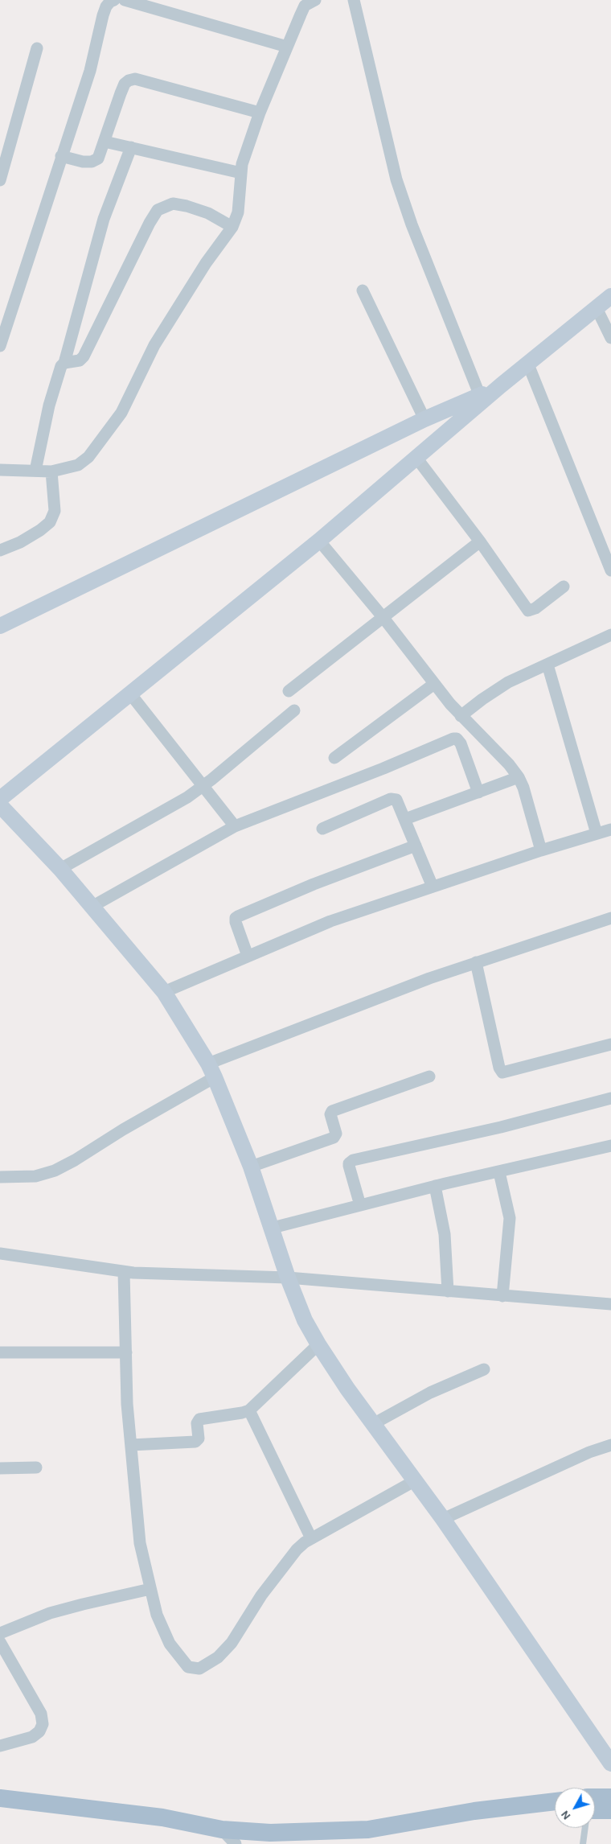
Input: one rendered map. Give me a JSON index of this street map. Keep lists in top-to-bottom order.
{
  "north": "bottom left"
}
